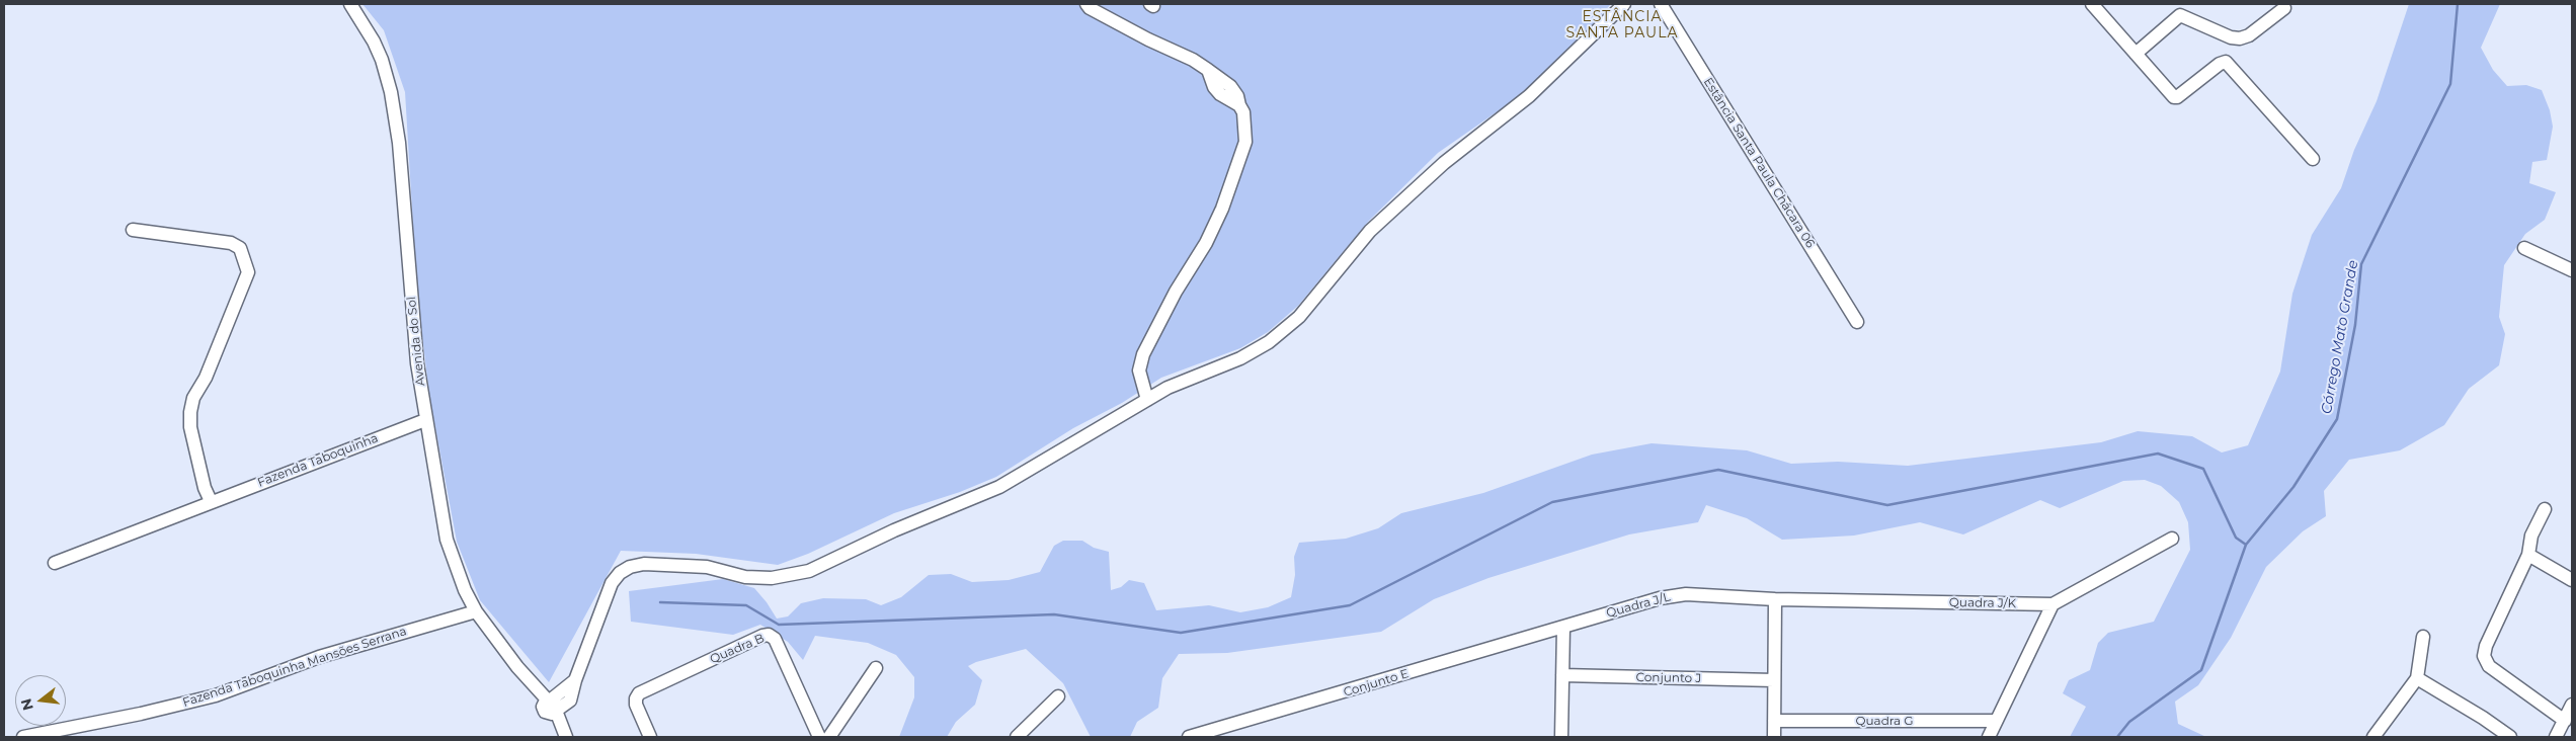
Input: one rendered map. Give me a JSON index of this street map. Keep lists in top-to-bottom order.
{
  "streets": {
    "street": [
      "Estância Santa Paula Chácara 06",
      "Avenida do Sol",
      "Fazenda Taboquinha",
      "Quadra J/K",
      "Quadra J/L",
      "Quadra B",
      "Fazenda Taboquinha Mansões Serrana",
      "Conjunto J",
      "Conjunto E",
      "Quadra G"
    ]
  },
  "crossings": [
    ["Avenida do Sol", "Fazenda Taboquinha"],
    ["Avenida do Sol", "Fazenda Taboquinha Mansões Serrana"],
    ["Quadra J/K", "Quadra J/L"],
    ["Quadra J/L", "Conjunto E"]
  ],
  "districts": ["ESTÂNCIA SANTA PAULA"],
  "water": ["Córrego Mato Grande"],
  "north": "left"
}
